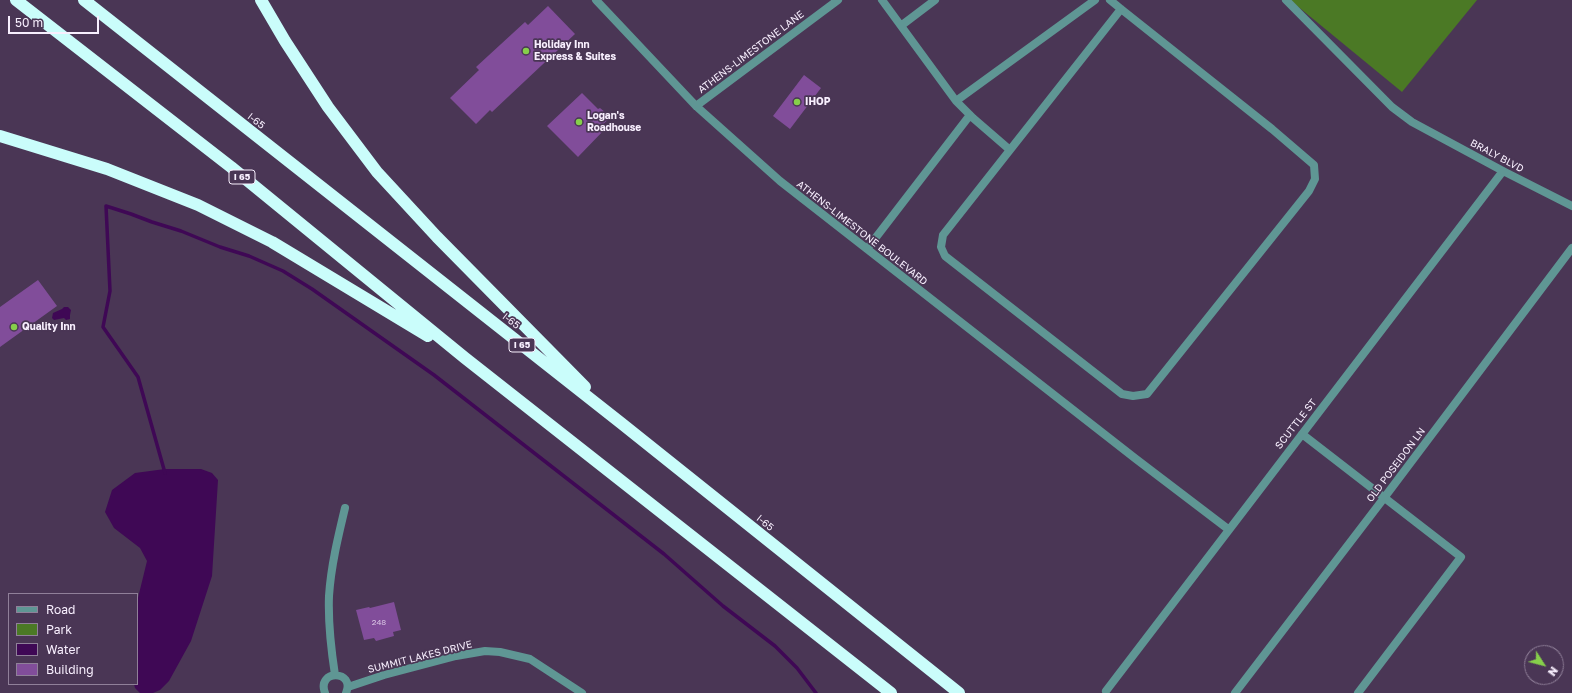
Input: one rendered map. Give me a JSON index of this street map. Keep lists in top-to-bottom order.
{
  "streets": {
    "highway": ["I-65", "I 65"],
    "street": [
      "ATHENS-LIMESTONE LANE",
      "BRALY BLVD",
      "ATHENS-LIMESTONE BOULEVARD",
      "SCUTTLE ST",
      "OLD POSEIDON LN",
      "SUMMIT LAKES DRIVE"
    ]
  },
  "crossings": [
    ["ATHENS-LIMESTONE LANE", "ATHENS-LIMESTONE BOULEVARD"],
    ["BRALY BLVD", "SCUTTLE ST"],
    ["ATHENS-LIMESTONE BOULEVARD", "SCUTTLE ST"]
  ],
  "places": [
    "Holiday Inn Express & Suites",
    "IHOP",
    "Logan's Roadhouse",
    "Quality Inn"
  ],
  "house_numbers": ["248"],
  "legend": [
    "Road",
    "Park",
    "Water",
    "Building"
  ],
  "scale_bar": "50 m",
  "north": "bottom right"
}
